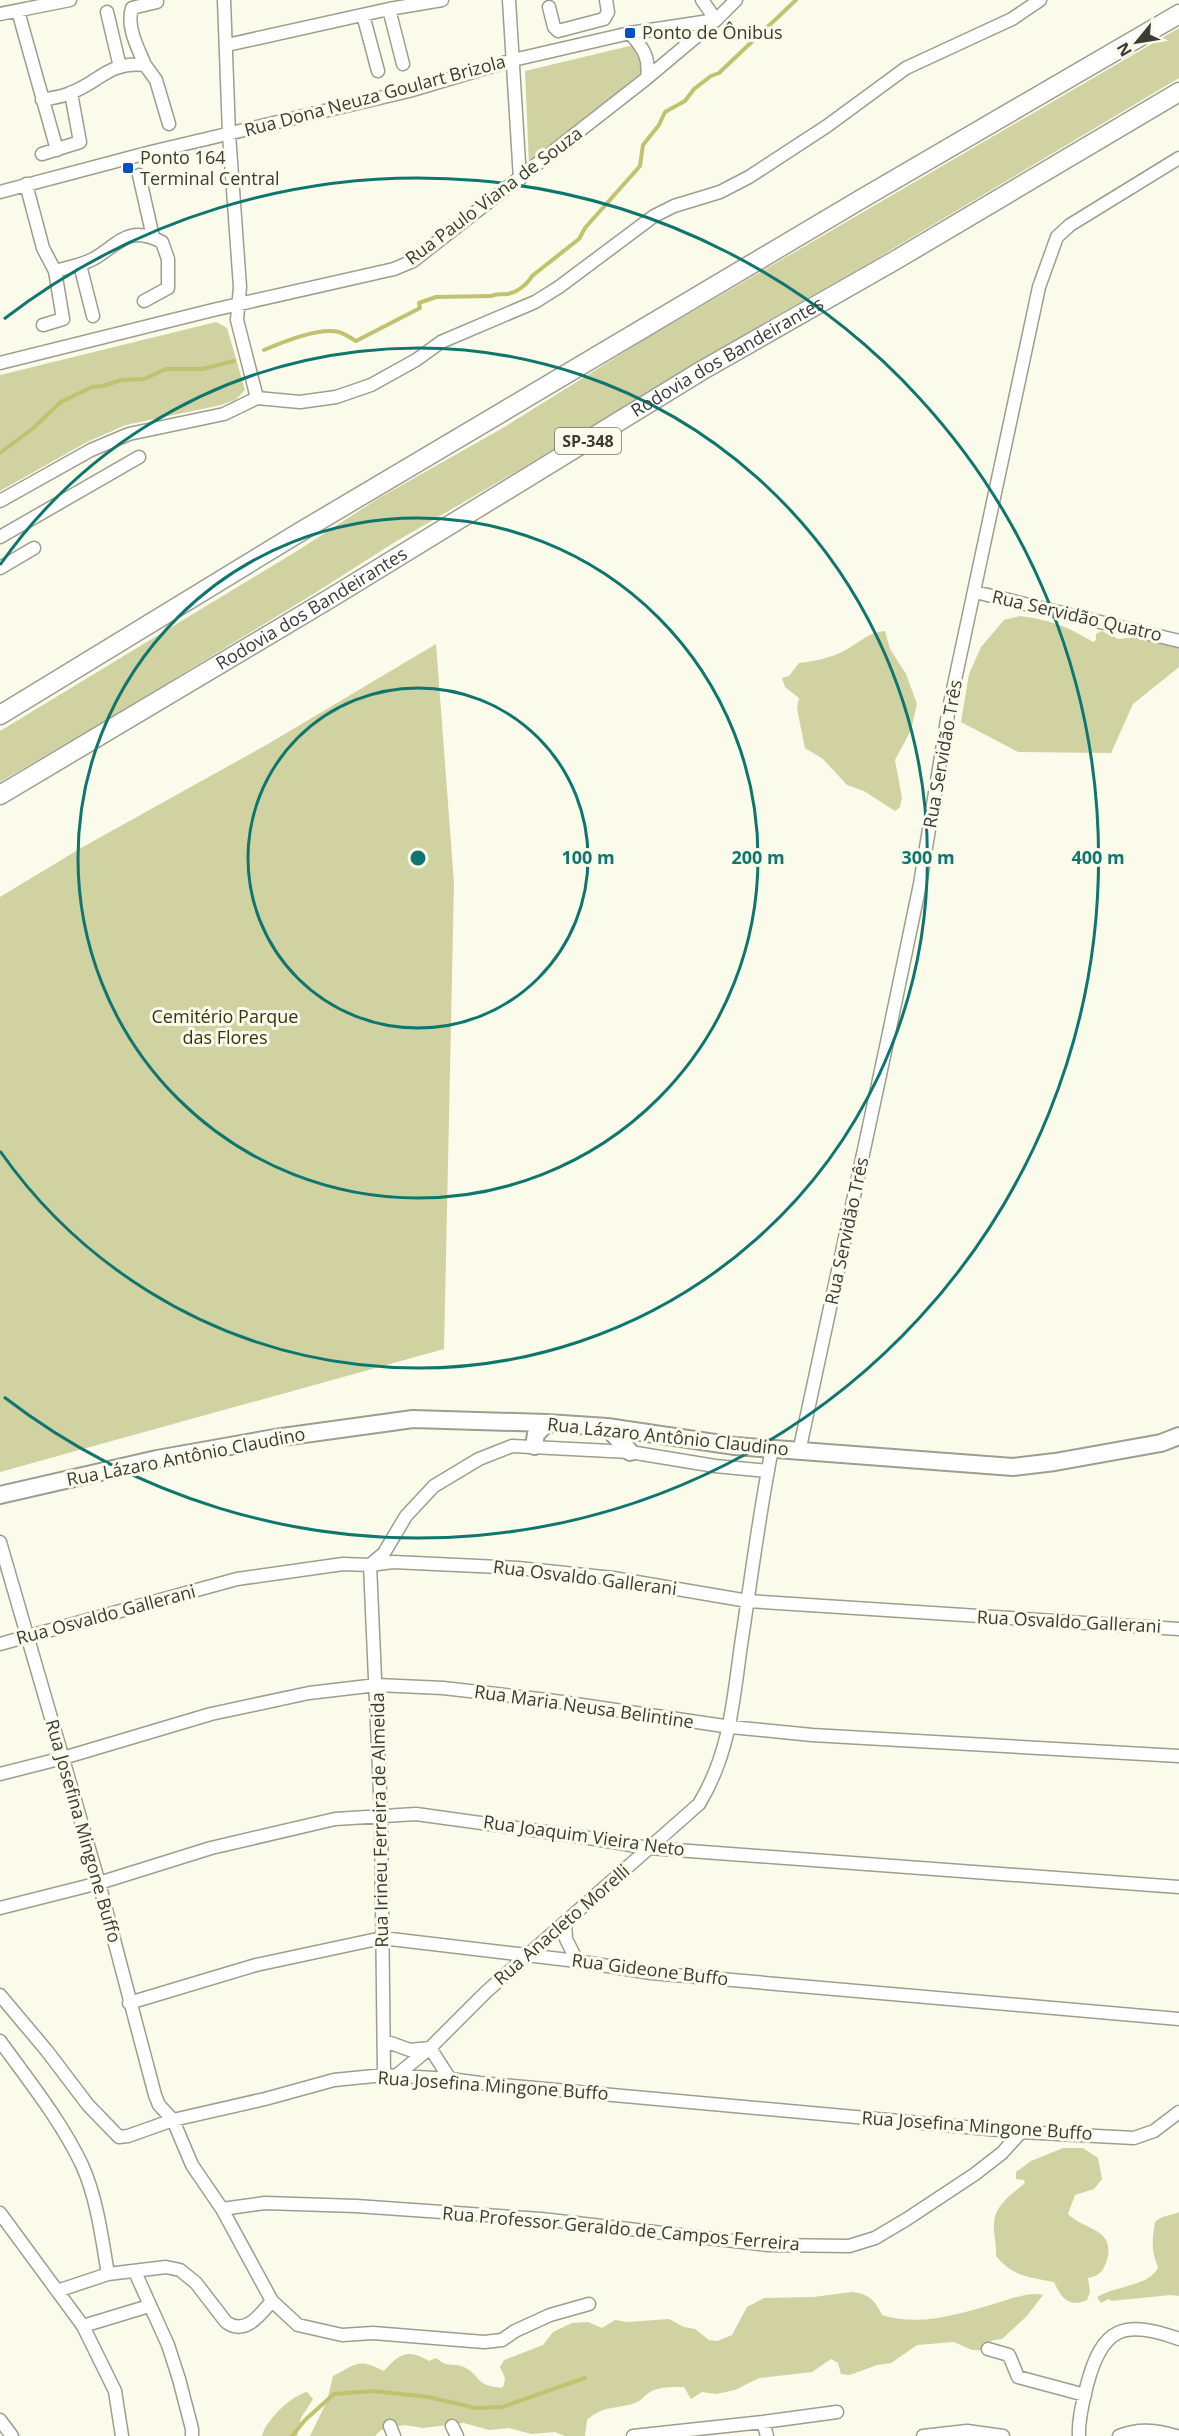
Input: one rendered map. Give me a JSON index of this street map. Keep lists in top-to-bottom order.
{
  "streets": {
    "highway": ["Rodovia dos Bandeirantes", "SP-348"],
    "main road": ["Rua Lázaro Antônio Claudino"],
    "street": [
      "Rua Dona Neuza Goulart Brizola",
      "Rua Paulo Viana de Souza",
      "Rua Servidão Quatro",
      "Rua Servidão Três",
      "Rua Osvaldo Gallerani",
      "Rua Maria Neusa Belintine",
      "Rua Irineu Ferreira de Almeida",
      "Rua Josefina Mingone Buffo",
      "Rua Joaquim Vieira Neto",
      "Rua Anacleto Morelli",
      "Rua Gideone Buffo",
      "Rua Professor Geraldo de Campos Ferreira"
    ]
  },
  "crossings": [
    ["Rua Dona Neuza Goulart Brizola", "Rua Paulo Viana de Souza"],
    ["Rua Servidão Quatro", "Rua Servidão Três"],
    ["Rua Servidão Três", "Rua Lázaro Antônio Claudino"],
    ["Rua Lázaro Antônio Claudino", "Rua Anacleto Morelli"],
    ["Rua Osvaldo Gallerani", "Rua Irineu Ferreira de Almeida"],
    ["Rua Osvaldo Gallerani", "Rua Josefina Mingone Buffo"],
    ["Rua Osvaldo Gallerani", "Rua Anacleto Morelli"],
    ["Rua Maria Neusa Belintine", "Rua Irineu Ferreira de Almeida"],
    ["Rua Maria Neusa Belintine", "Rua Josefina Mingone Buffo"],
    ["Rua Maria Neusa Belintine", "Rua Anacleto Morelli"],
    ["Rua Irineu Ferreira de Almeida", "Rua Josefina Mingone Buffo"],
    ["Rua Irineu Ferreira de Almeida", "Rua Joaquim Vieira Neto"],
    ["Rua Irineu Ferreira de Almeida", "Rua Anacleto Morelli"],
    ["Rua Irineu Ferreira de Almeida", "Rua Gideone Buffo"],
    ["Rua Josefina Mingone Buffo", "Rua Joaquim Vieira Neto"],
    ["Rua Josefina Mingone Buffo", "Rua Anacleto Morelli"],
    ["Rua Josefina Mingone Buffo", "Rua Gideone Buffo"],
    ["Rua Josefina Mingone Buffo", "Rua Professor Geraldo de Campos Ferreira"],
    ["Rua Joaquim Vieira Neto", "Rua Anacleto Morelli"],
    ["Rua Anacleto Morelli", "Rua Gideone Buffo"]
  ],
  "parks": ["Cemitério Parque das Flores"],
  "places": {
    "transit": ["Ponto de Ônibus", "Ponto 164 Terminal Central"]
  },
  "north": "bottom left",
  "rings": [
    "100 m",
    "200 m",
    "300 m",
    "400 m"
  ]
}
